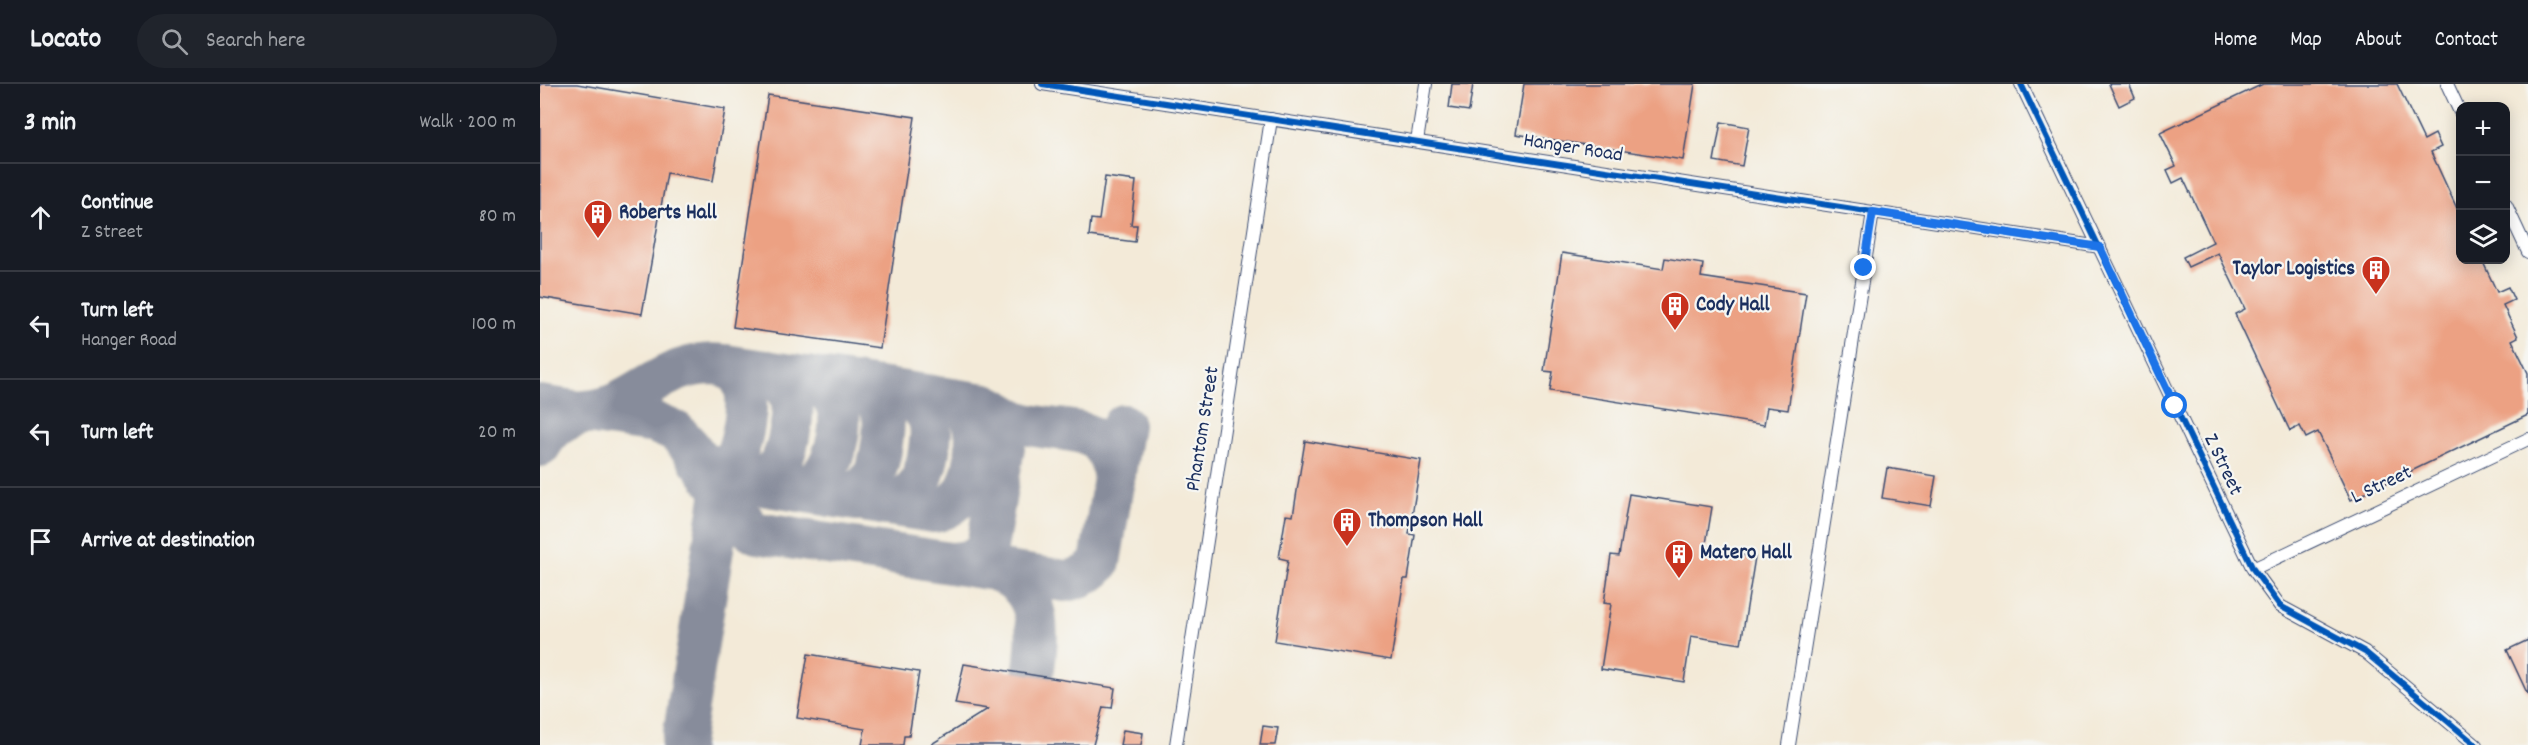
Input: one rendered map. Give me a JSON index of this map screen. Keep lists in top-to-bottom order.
{
  "streets": {
    "street": [
      "Hanger Road",
      "Phantom Street",
      "Z Street",
      "L Street"
    ]
  },
  "crossings": [
    ["Hanger Road", "Phantom Street"],
    ["Hanger Road", "Z Street"],
    ["Z Street", "L Street"]
  ],
  "places": {
    "building": [
      "Roberts Hall",
      "Taylor Logistics",
      "Cody Hall",
      "Thompson Hall",
      "Matero Hall"
    ]
  },
  "page": {
    "header": "Locato",
    "search": "Search here",
    "nav": [
      "Home",
      "Map",
      "About",
      "Contact"
    ],
    "heading": ["3 min", "Walk · 200 m"],
    "map_buttons": ["+", "−"],
    "list": [
      ["Continue", "Z Street", "80 m"],
      ["Turn left", "Hanger Road", "100 m"],
      ["Turn left", "20 m"],
      "Arrive at destination"
    ]
  }
}
